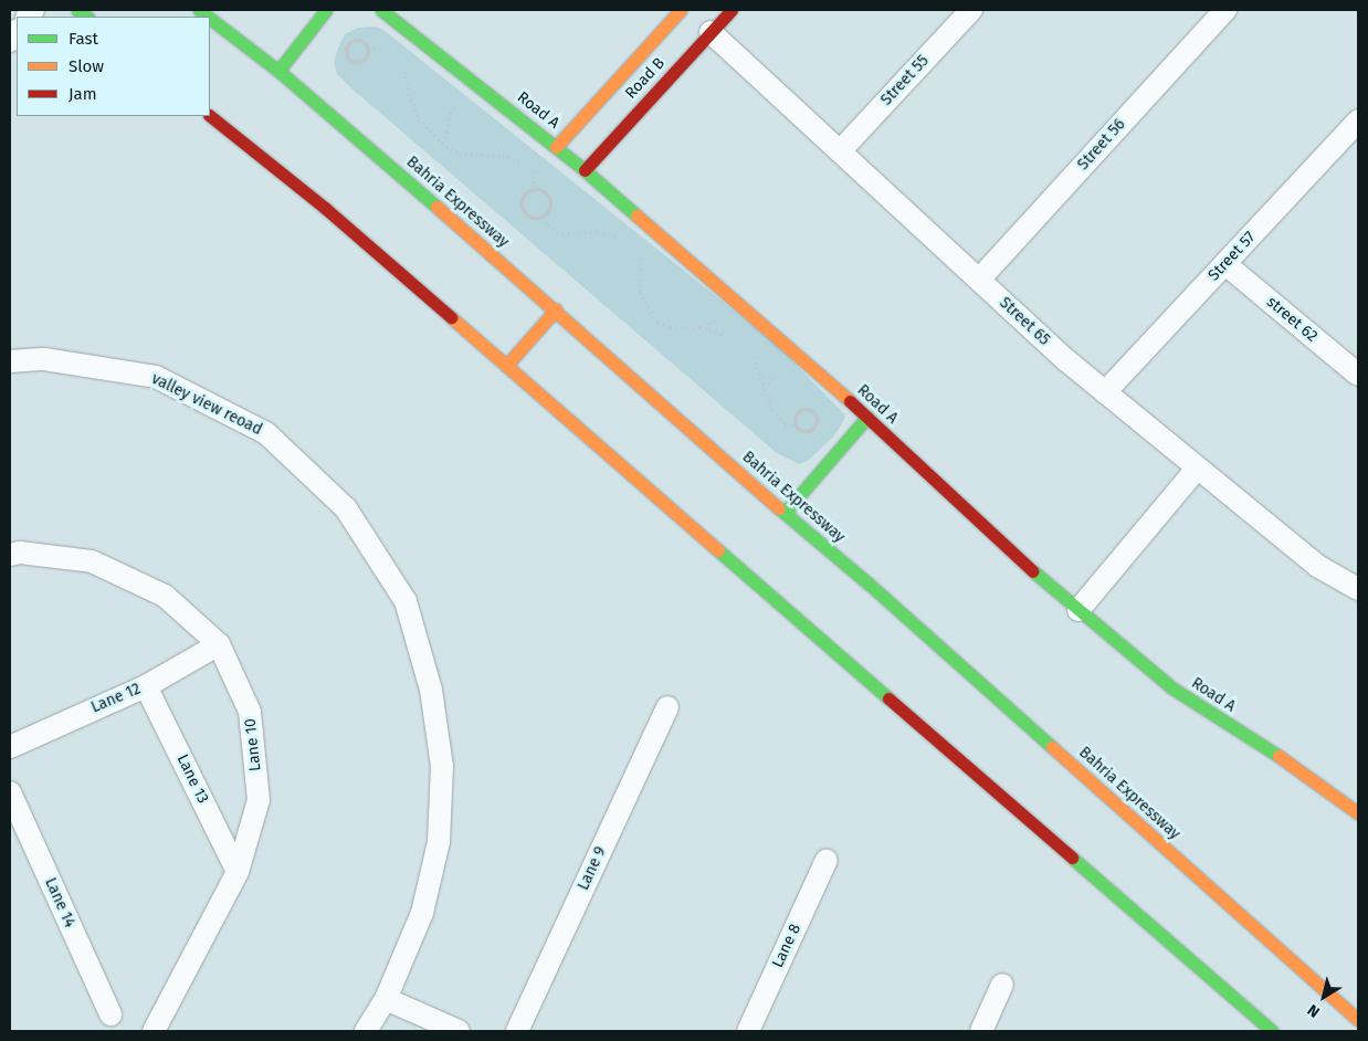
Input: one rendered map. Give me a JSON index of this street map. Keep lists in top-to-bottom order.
{
  "streets": {
    "main road": ["Road B", "Road A", "Bahria Expressway"],
    "street": [
      "Street 55",
      "Street 56",
      "Street 57",
      "street 62",
      "Street 65",
      "valley view reoad",
      "Lane 12",
      "Lane 10",
      "Lane 13",
      "Lane 9",
      "Lane 14",
      "Lane 8"
    ]
  },
  "crossings": [
    ["Road B", "Road A"],
    ["Road B", "Street 65"],
    ["Street 55", "Street 65"],
    ["Street 56", "Street 65"],
    ["Street 57", "street 62"],
    ["Street 57", "Street 65"],
    ["Lane 12", "Lane 10"],
    ["Lane 12", "Lane 13"],
    ["Lane 10", "Lane 13"]
  ],
  "legend": ["Fast", "Slow", "Jam"],
  "north": "bottom left"
}
